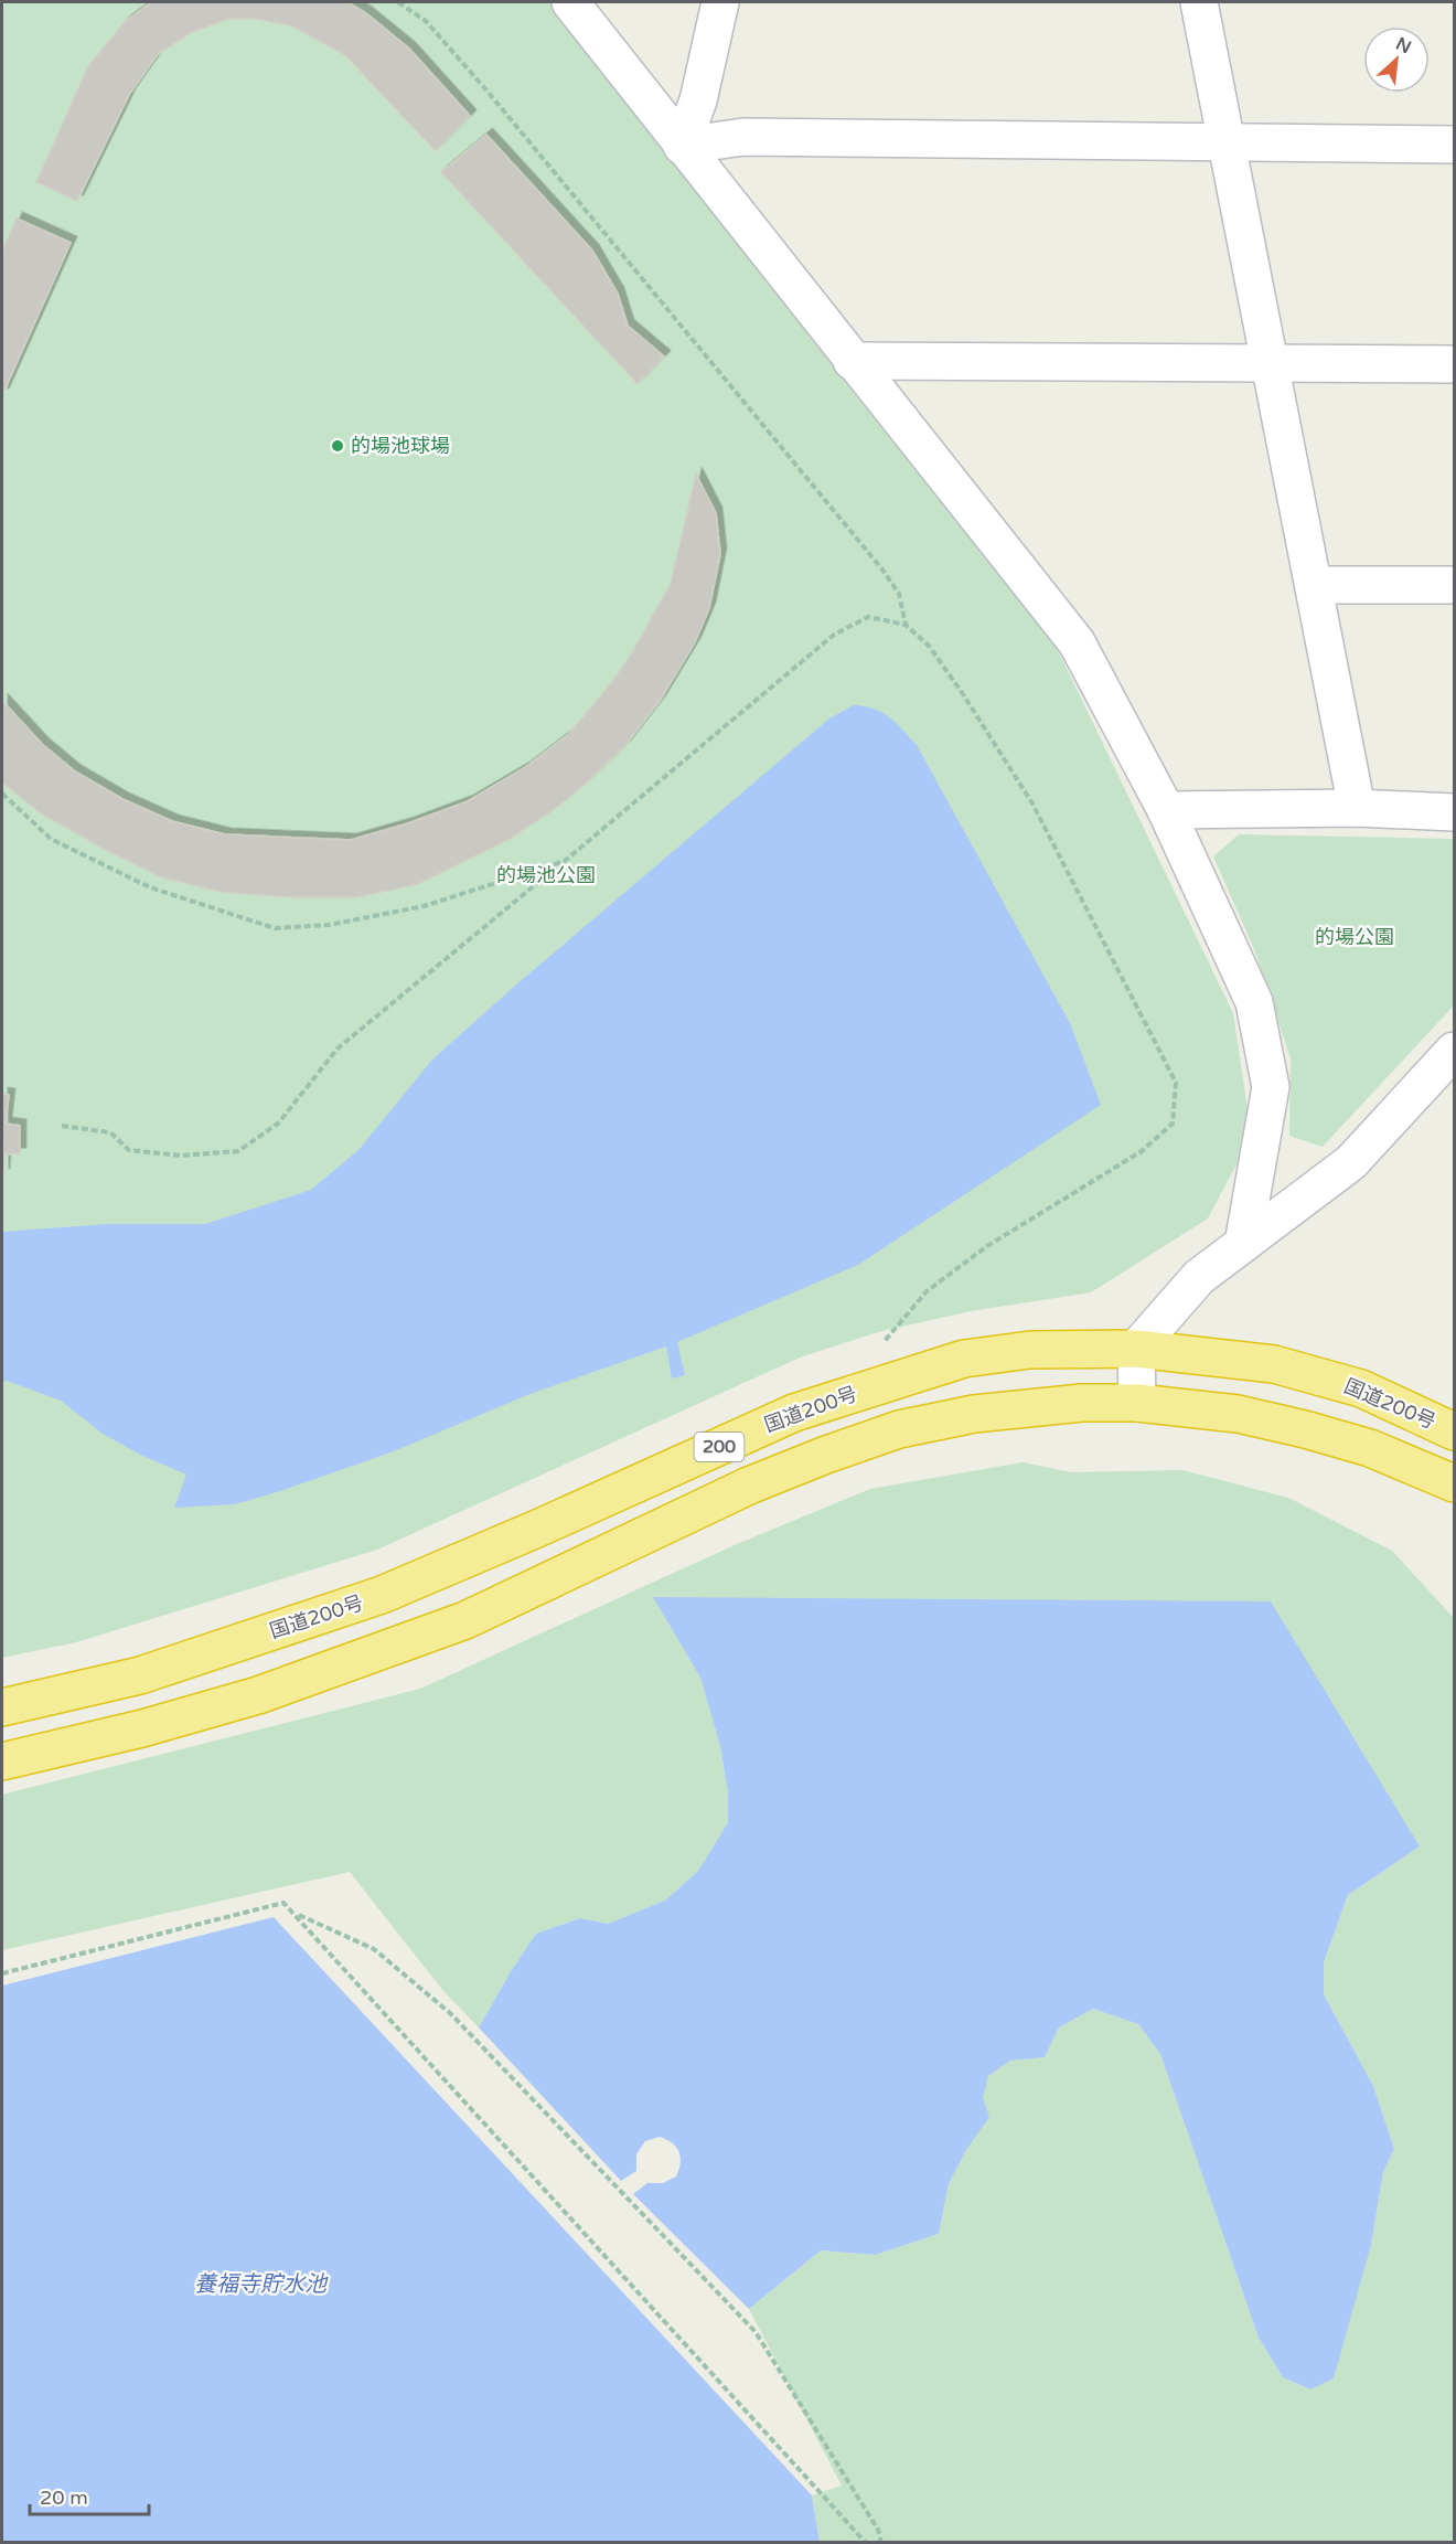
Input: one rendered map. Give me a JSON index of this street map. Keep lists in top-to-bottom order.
{
  "streets": {
    "highway": ["国道200号", "200"]
  },
  "water": ["養福寺貯水池"],
  "parks": ["的場池公園", "的場公園"],
  "places": ["的場池球場"],
  "scale_bar": "20 m",
  "north": "top right"
}
